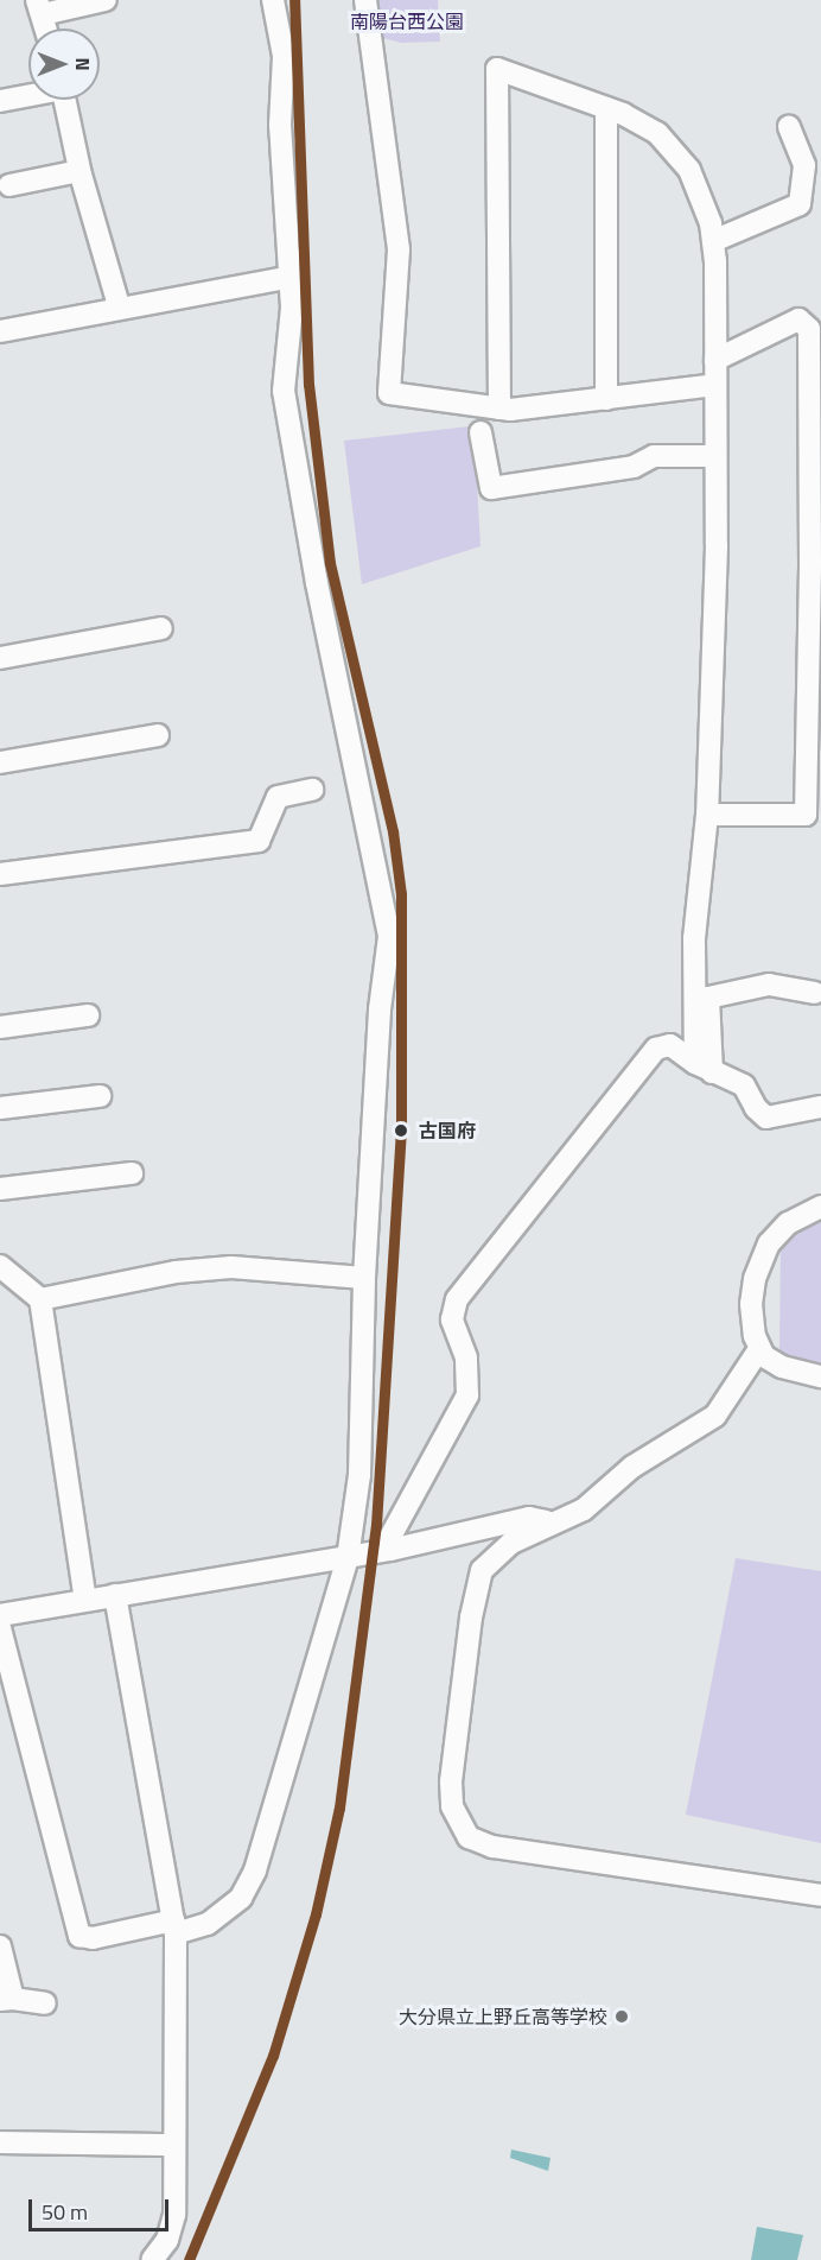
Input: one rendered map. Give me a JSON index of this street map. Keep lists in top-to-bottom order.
{
  "parks": ["南陽台西公園"],
  "places": ["古国府", "大分県立上野丘高等学校"],
  "scale_bar": "50 m",
  "north": "right"
}
